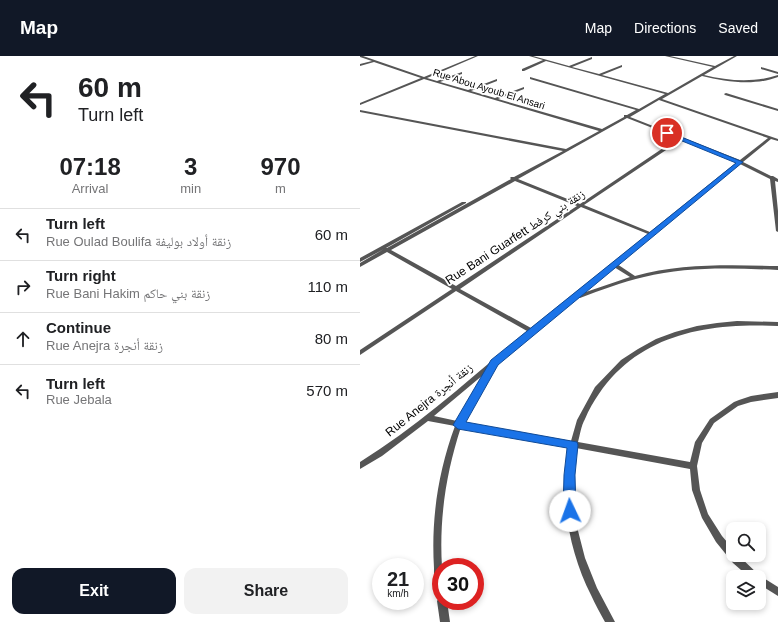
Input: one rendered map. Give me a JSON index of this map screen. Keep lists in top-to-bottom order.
{
  "streets": {
    "street": ["Rue Abou Ayoub El Ansari", "Rue Bani Guarfett زنقة بني كرفط", "Rue Anejra زنقة أنجرة"]
  },
  "page": {
    "header": "Map",
    "nav": ["Map", "Directions", "Saved"],
    "turn": ["60 m", "Turn left"],
    "eta": [
      "07:18",
      "Arrival",
      "3",
      "min",
      "970",
      "m"
    ],
    "list": [
      {
        "name": "Turn left",
        "note": "Rue Oulad Boulifa زنقة أولاد بوليفة",
        "value": "60 m"
      },
      {
        "name": "Turn right",
        "note": "Rue Bani Hakim زنقة بني حاكم",
        "value": "110 m"
      },
      {
        "name": "Continue",
        "note": "Rue Anejra زنقة أنجرة",
        "value": "80 m"
      },
      {
        "name": "Turn left",
        "note": "Rue Jebala",
        "value": "570 m"
      }
    ],
    "speed": "21 km/h",
    "limit": "30",
    "buttons": ["Exit", "Share"]
  }
}
